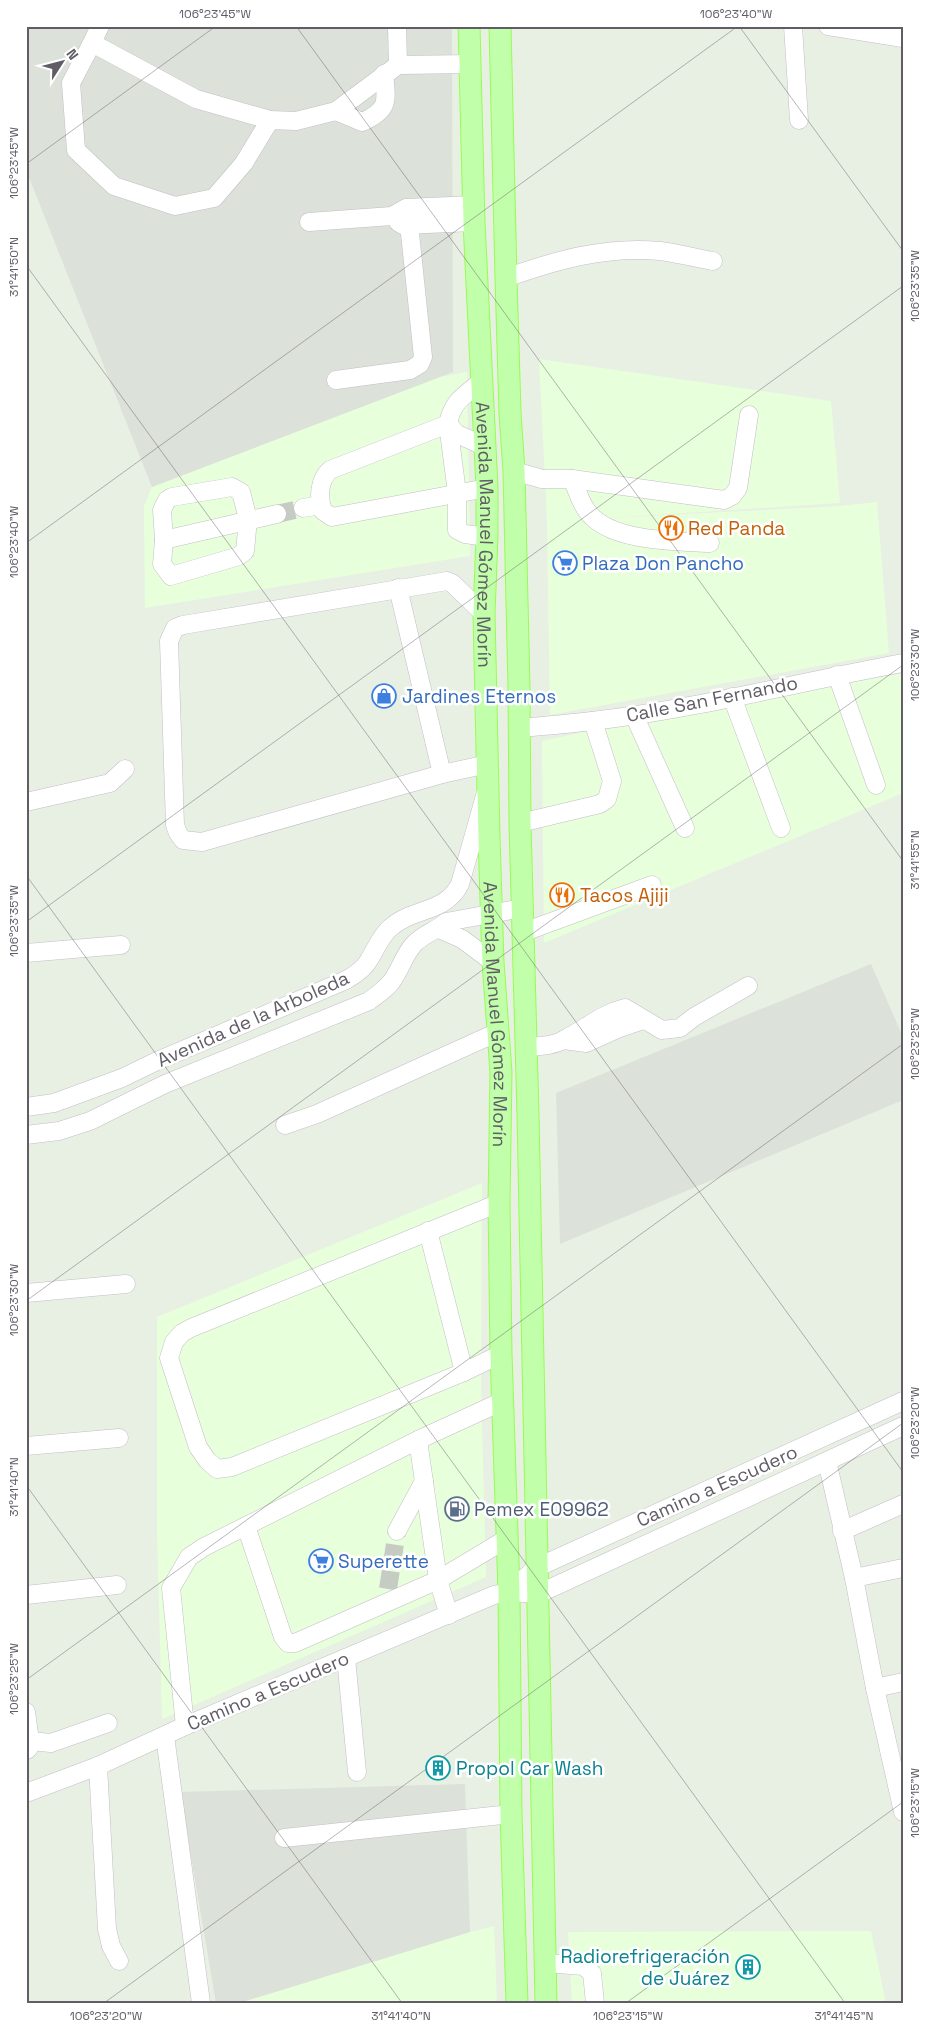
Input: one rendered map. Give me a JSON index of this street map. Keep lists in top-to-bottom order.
{
  "streets": {
    "main road": ["Avenida Manuel Gómez Morín"],
    "street": ["Calle San Fernando", "Avenida de la Arboleda", "Camino a Escudero"]
  },
  "crossings": [
    ["Avenida Manuel Gómez Morín", "Calle San Fernando"],
    ["Avenida Manuel Gómez Morín", "Avenida de la Arboleda"],
    ["Avenida Manuel Gómez Morín", "Camino a Escudero"]
  ],
  "places": {
    "restaurant": ["Red Panda", "Tacos Ajiji"],
    "supermarket": ["Plaza Don Pancho", "Superette"],
    "shop": ["Jardines Eternos"],
    "fuel station": ["Pemex E09962"],
    "building": ["Propol Car Wash", "Radiorefrigeración de Juárez"]
  },
  "north": "top right",
  "coordinates": [
    "106°23'45\"W",
    "106°23'40\"W",
    "31°41'50\"N",
    "106°23'35\"W",
    "106°23'30\"W",
    "31°41'55\"N",
    "106°23'25\"W",
    "106°23'20\"W",
    "31°41'40\"N",
    "106°23'15\"W",
    "31°41'45\"N"
  ]
}
